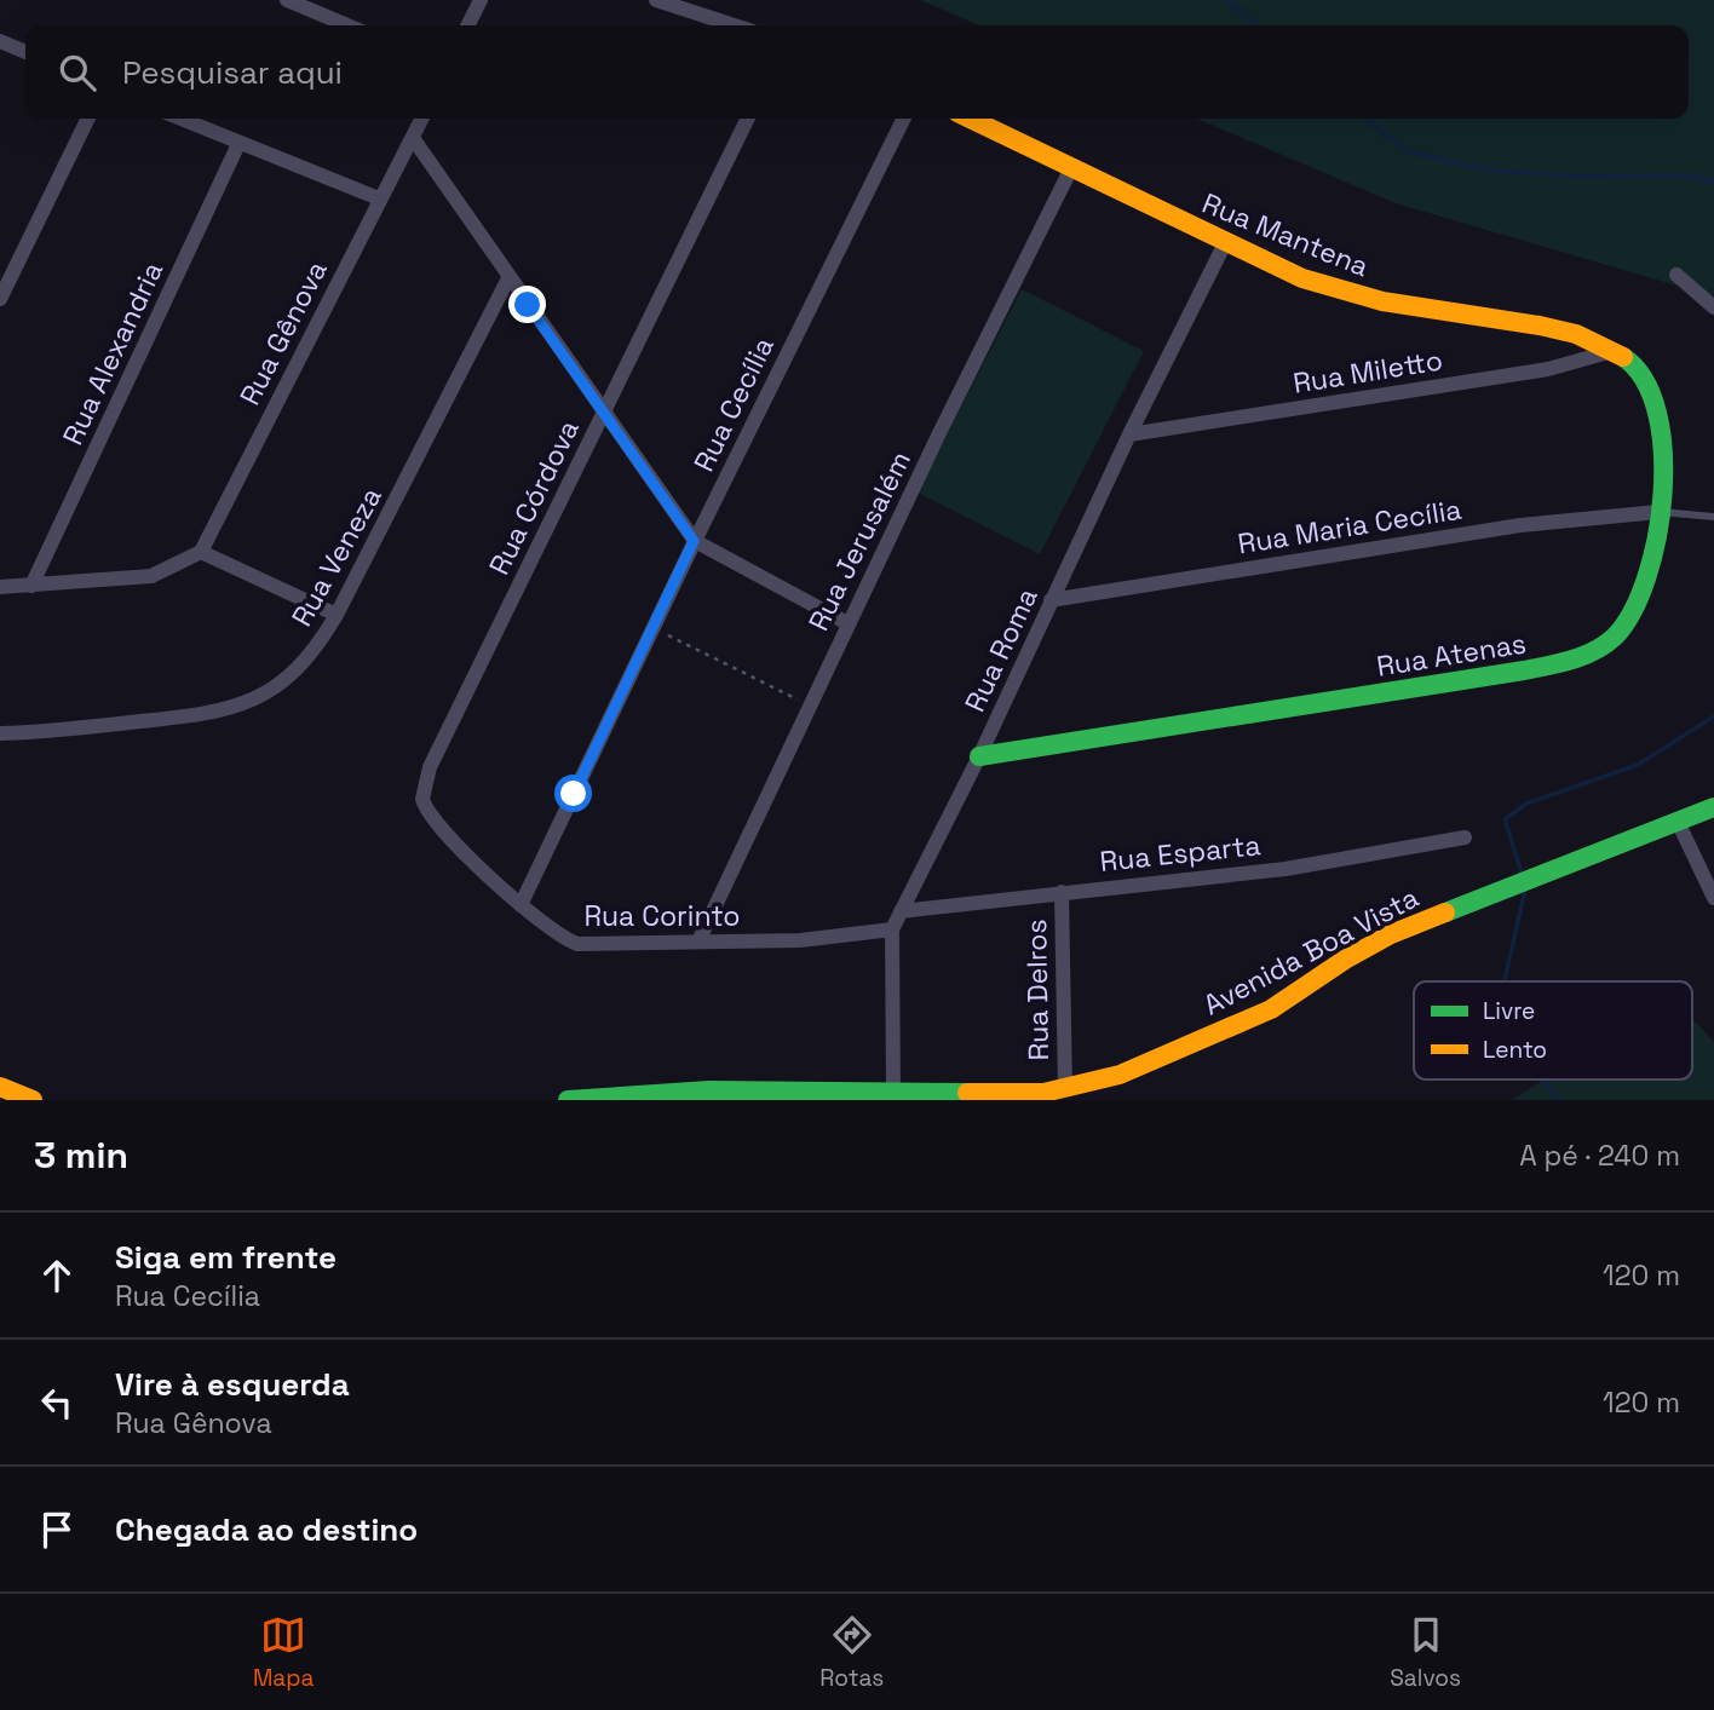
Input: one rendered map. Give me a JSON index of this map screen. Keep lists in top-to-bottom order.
{
  "streets": {
    "street": [
      "Rua Mantena",
      "Rua Gênova",
      "Rua Alexandria",
      "Rua Miletto",
      "Rua Cecília",
      "Rua Córdova",
      "Rua Maria Cecília",
      "Rua Jerusalém",
      "Rua Veneza",
      "Rua Roma",
      "Rua Atenas",
      "Rua Esparta",
      "Rua Corinto",
      "Avenida Boa Vista",
      "Rua Delros"
    ]
  },
  "crossings": [
    ["Rua Mantena", "Rua Miletto"],
    ["Rua Mantena", "Rua Jerusalém"],
    ["Rua Mantena", "Rua Roma"],
    ["Rua Mantena", "Rua Atenas"],
    ["Rua Miletto", "Rua Roma"],
    ["Rua Miletto", "Rua Atenas"],
    ["Rua Cecília", "Rua Corinto"],
    ["Rua Córdova", "Rua Corinto"],
    ["Rua Maria Cecília", "Rua Roma"],
    ["Rua Maria Cecília", "Rua Atenas"],
    ["Rua Jerusalém", "Rua Corinto"],
    ["Rua Roma", "Rua Atenas"],
    ["Rua Roma", "Rua Esparta"],
    ["Rua Roma", "Rua Corinto"],
    ["Rua Roma", "Avenida Boa Vista"],
    ["Rua Esparta", "Rua Delros"],
    ["Avenida Boa Vista", "Rua Delros"]
  ],
  "legend": ["Livre", "Lento"],
  "page": {
    "search": "Pesquisar aqui",
    "heading": ["3 min", "A pé · 240 m"],
    "list": [
      ["Siga em frente", "Rua Cecília", "120 m"],
      ["Vire à esquerda", "Rua Gênova", "120 m"],
      "Chegada ao destino"
    ],
    "nav": ["Mapa", "Rotas", "Salvos"]
  }
}
